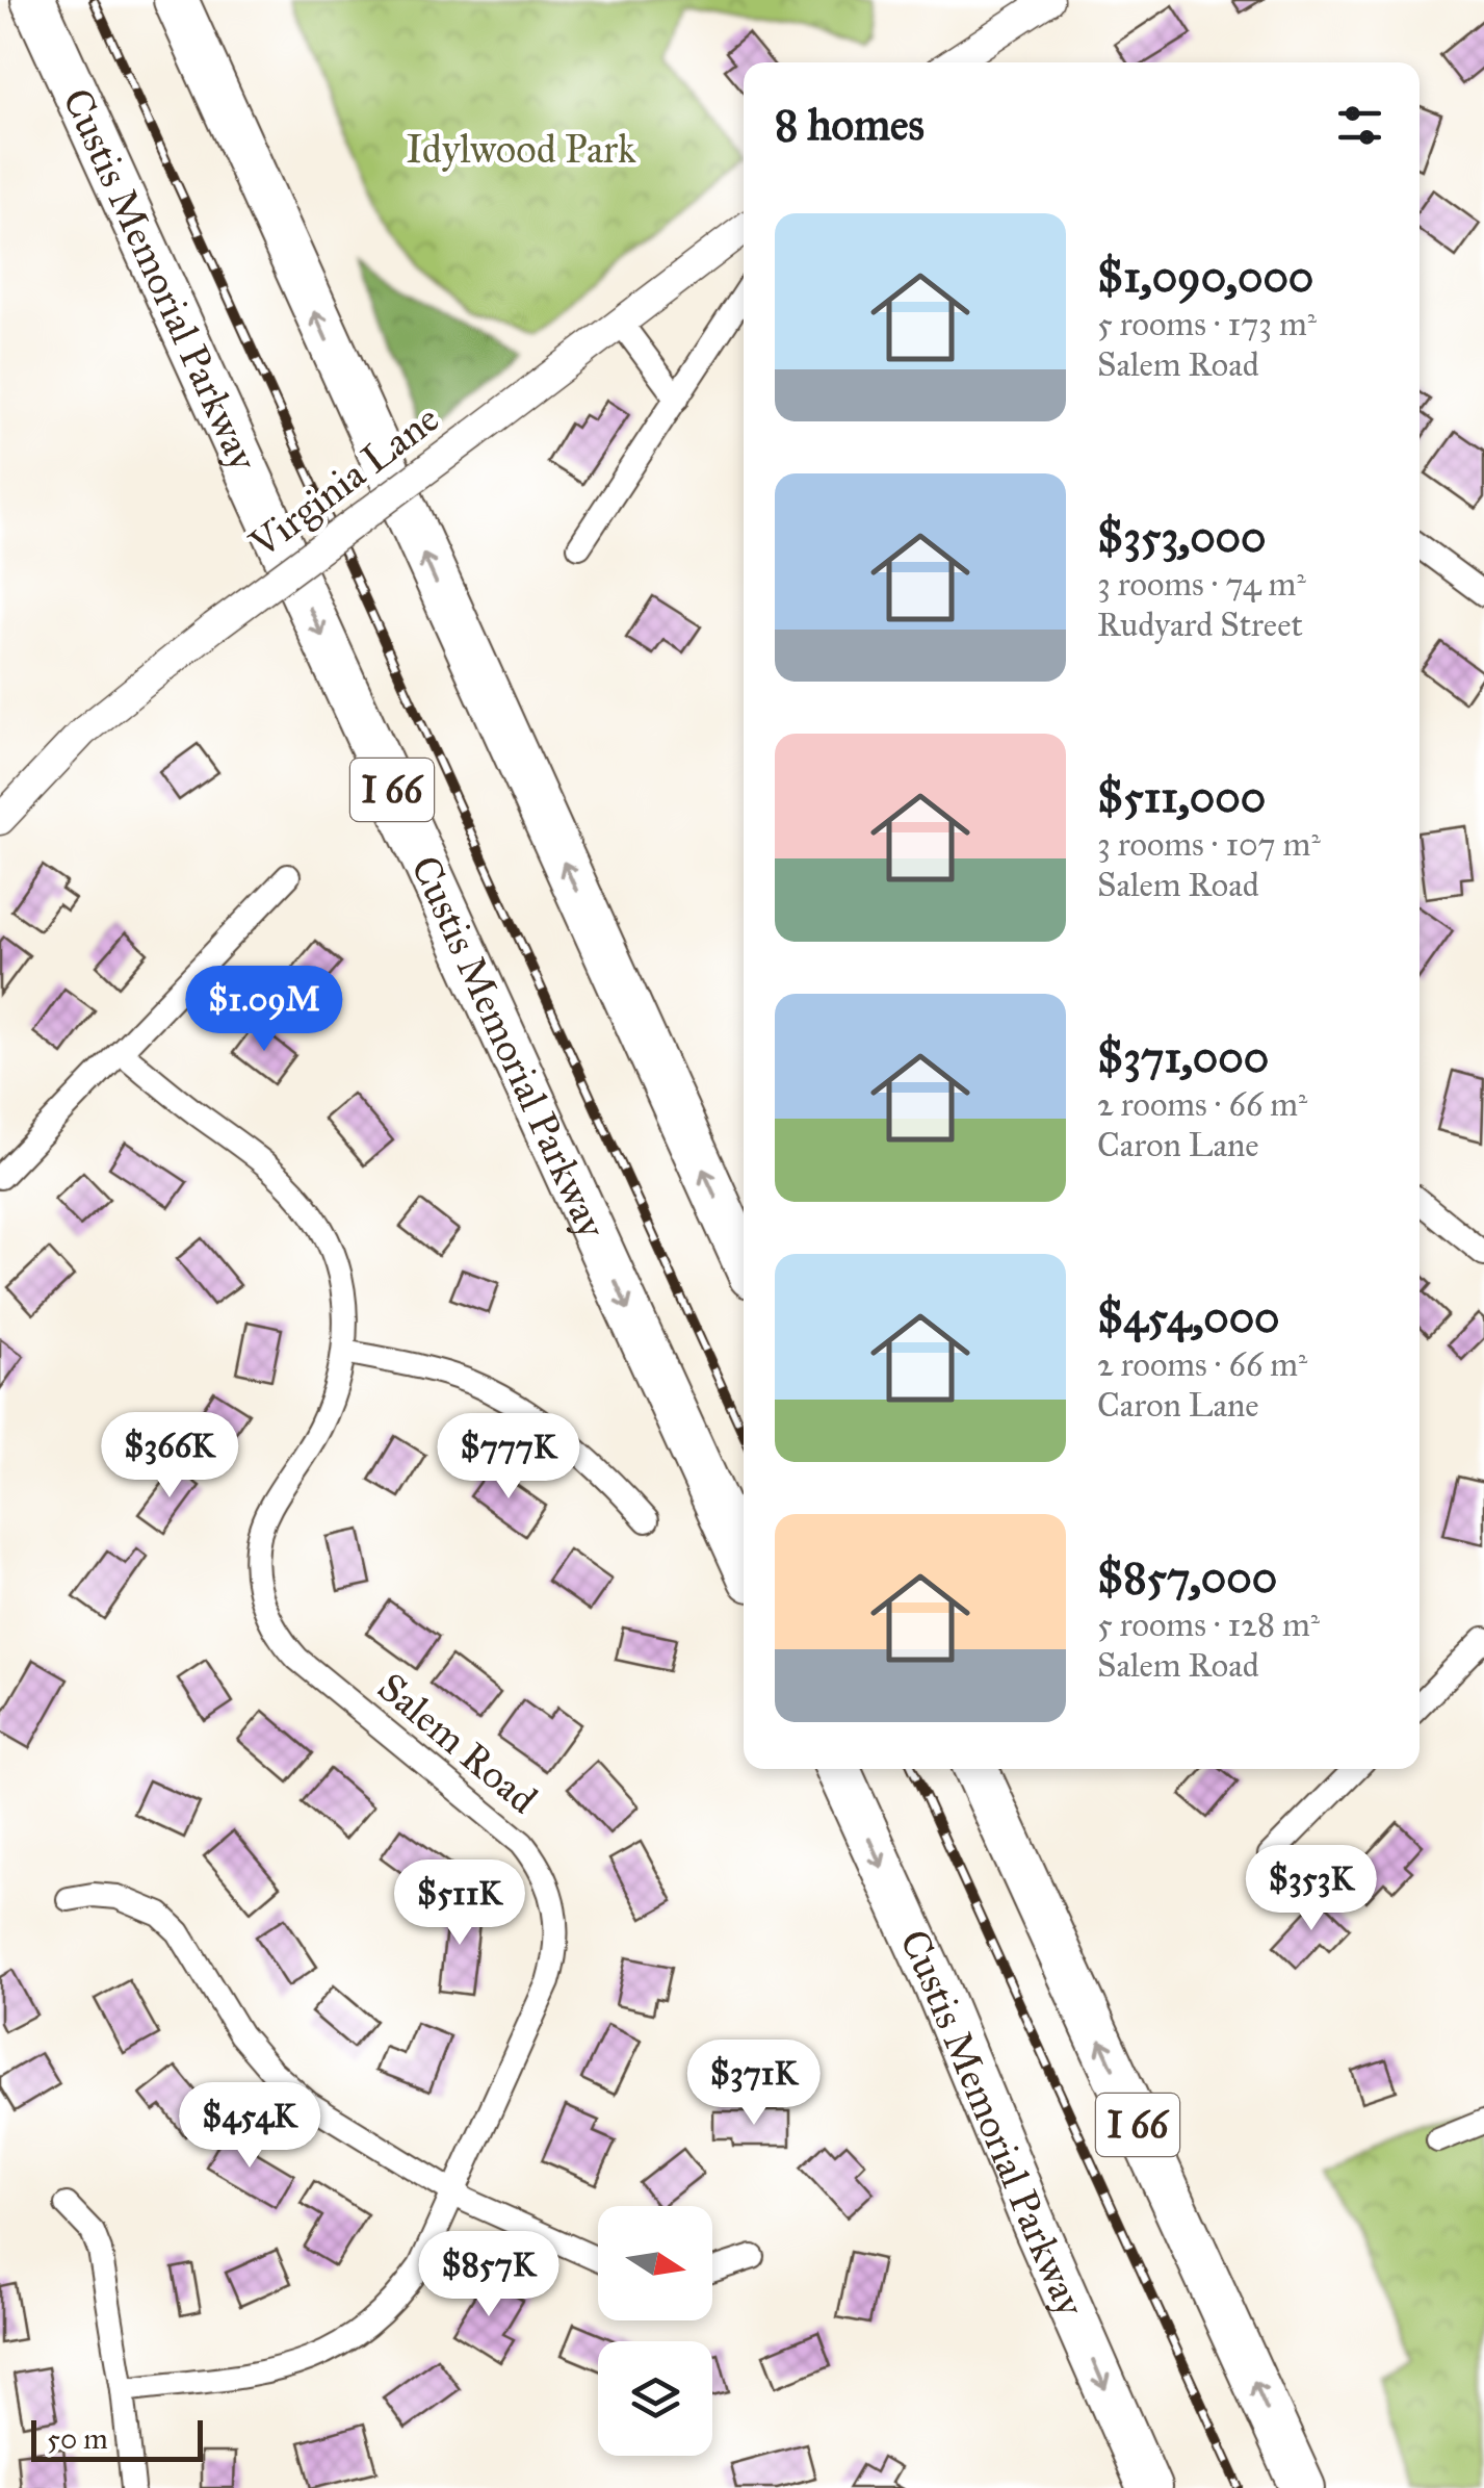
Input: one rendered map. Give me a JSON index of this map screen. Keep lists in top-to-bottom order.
{
  "streets": {
    "highway": ["Custis Memorial Parkway", "I 66"],
    "street": ["Virginia Lane", "Salem Road"]
  },
  "parks": ["Idylwood Park"],
  "scale_bar": "50 m",
  "north": "right",
  "page": {
    "heading": "8 homes",
    "list": [
      {
        "name": "$1,090,000",
        "note": "5 rooms · 173 m² · Salem Road"
      },
      {
        "name": "$353,000",
        "note": "3 rooms · 74 m² · Rudyard Street"
      },
      {
        "name": "$511,000",
        "note": "3 rooms · 107 m² · Salem Road"
      },
      {
        "name": "$371,000",
        "note": "2 rooms · 66 m² · Caron Lane"
      },
      {
        "name": "$454,000",
        "note": "2 rooms · 66 m² · Caron Lane"
      },
      {
        "name": "$857,000",
        "note": "5 rooms · 128 m² · Salem Road"
      }
    ],
    "price": [
      "$1.09M",
      "$366K",
      "$777K",
      "$353K",
      "$511K",
      "$371K",
      "$454K",
      "$857K"
    ],
    "scale": "50 m"
  }
}
